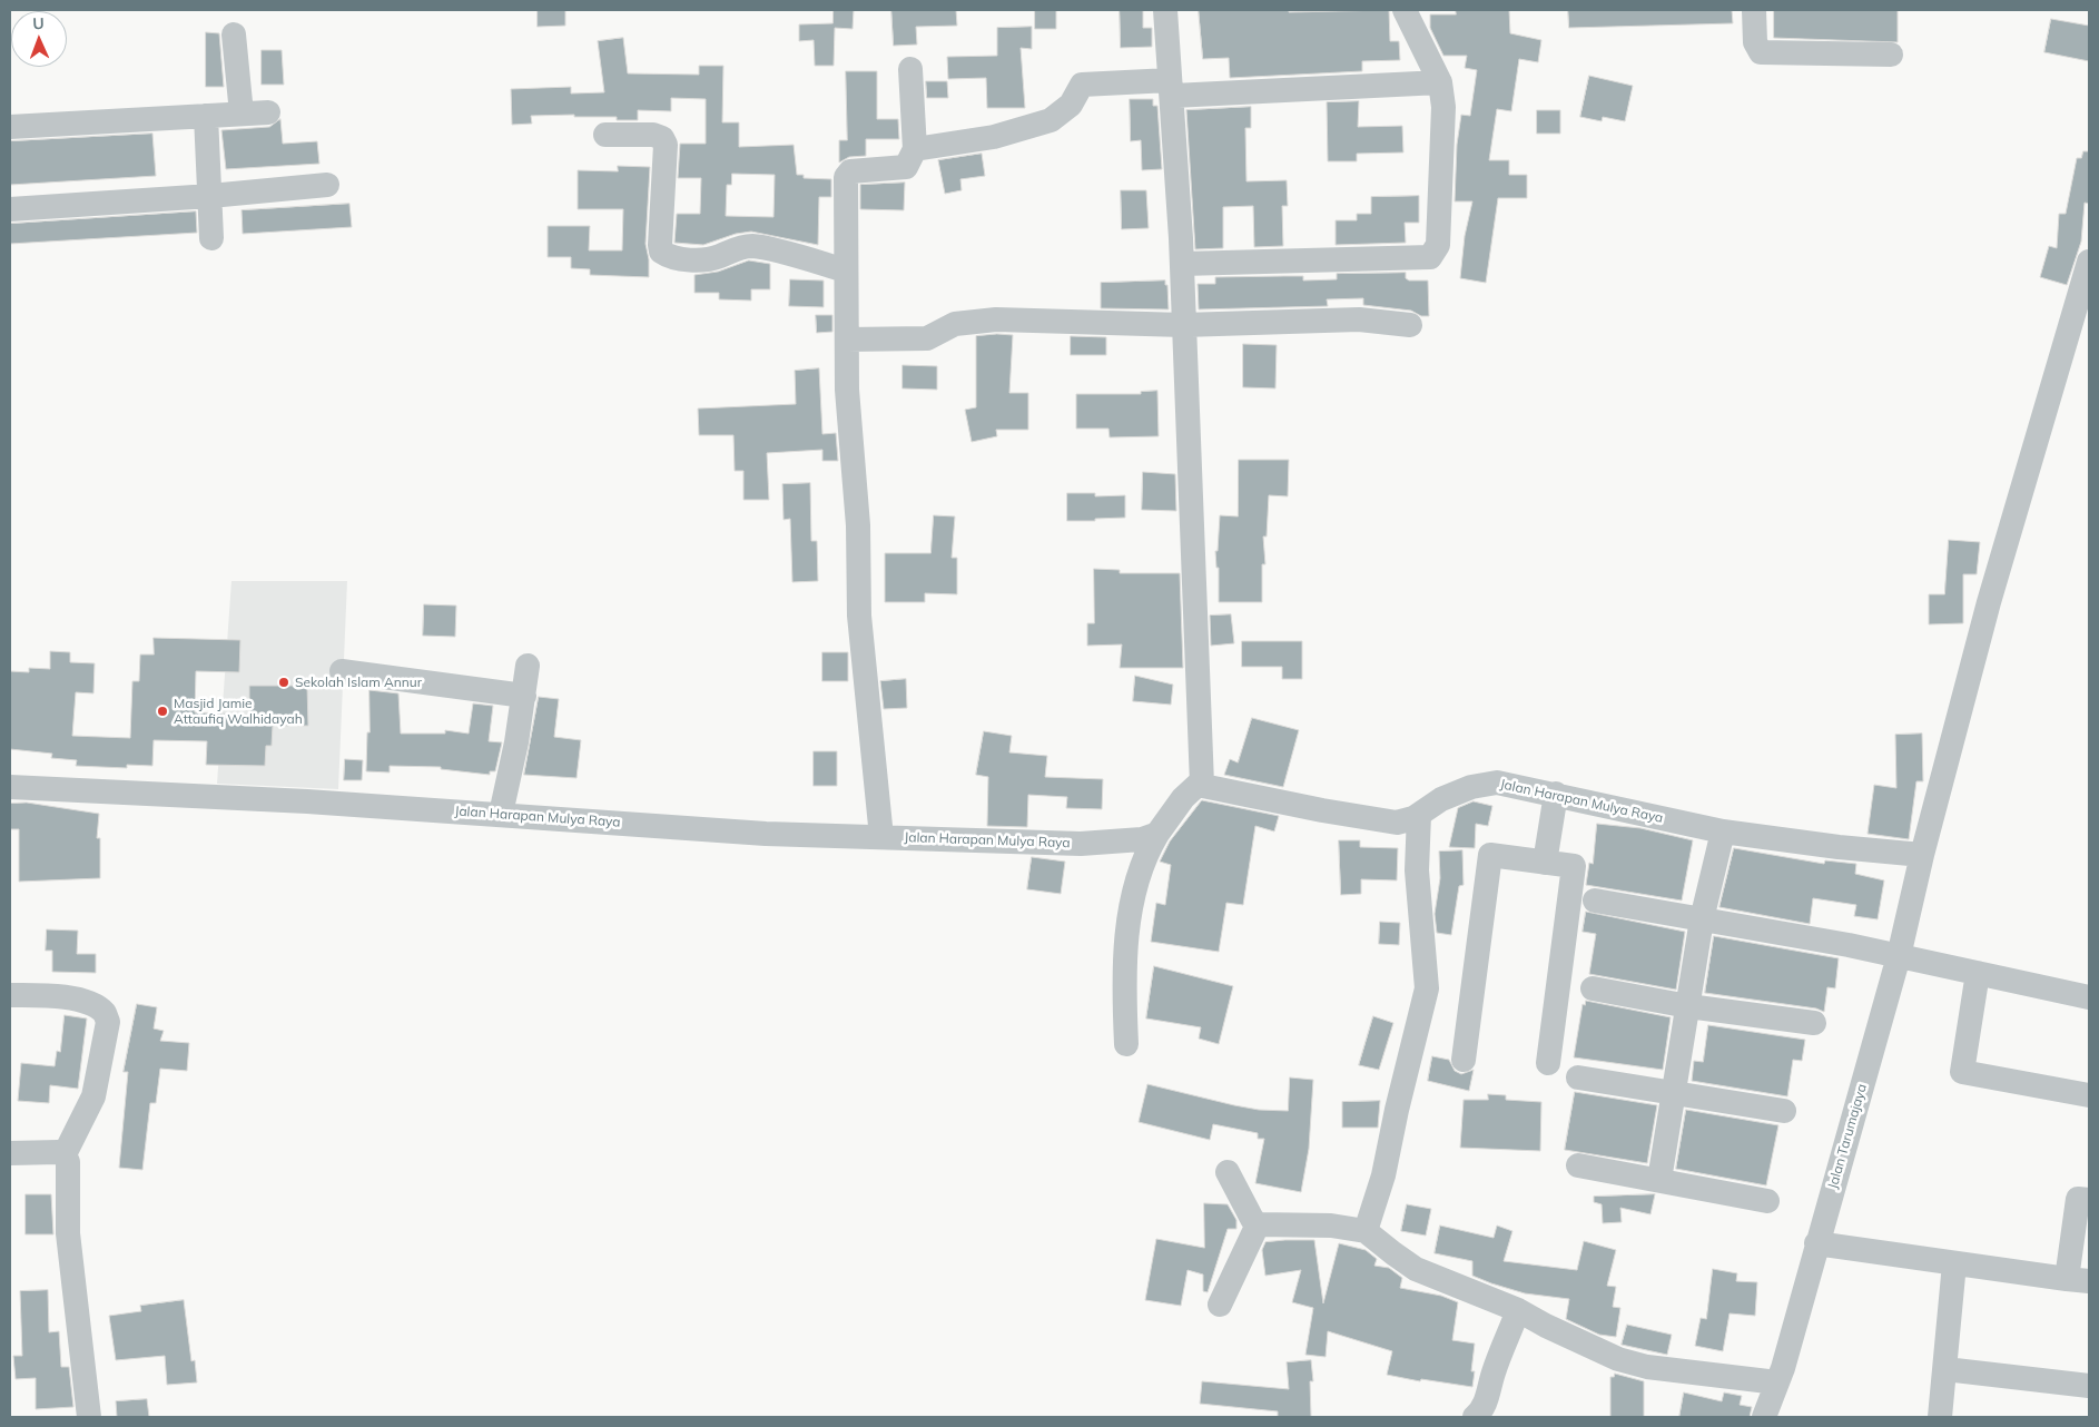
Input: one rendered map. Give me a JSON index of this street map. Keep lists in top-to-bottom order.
{
  "streets": {
    "street": ["Jalan Harapan Mulya Raya", "Jalan Tarumajaya"]
  },
  "crossings": [
    ["Jalan Harapan Mulya Raya", "Jalan Tarumajaya"]
  ],
  "places": ["Sekolah Islam Annur", "Masjid Jamie Attaufiq Walhidayah"],
  "north": "top"
}
